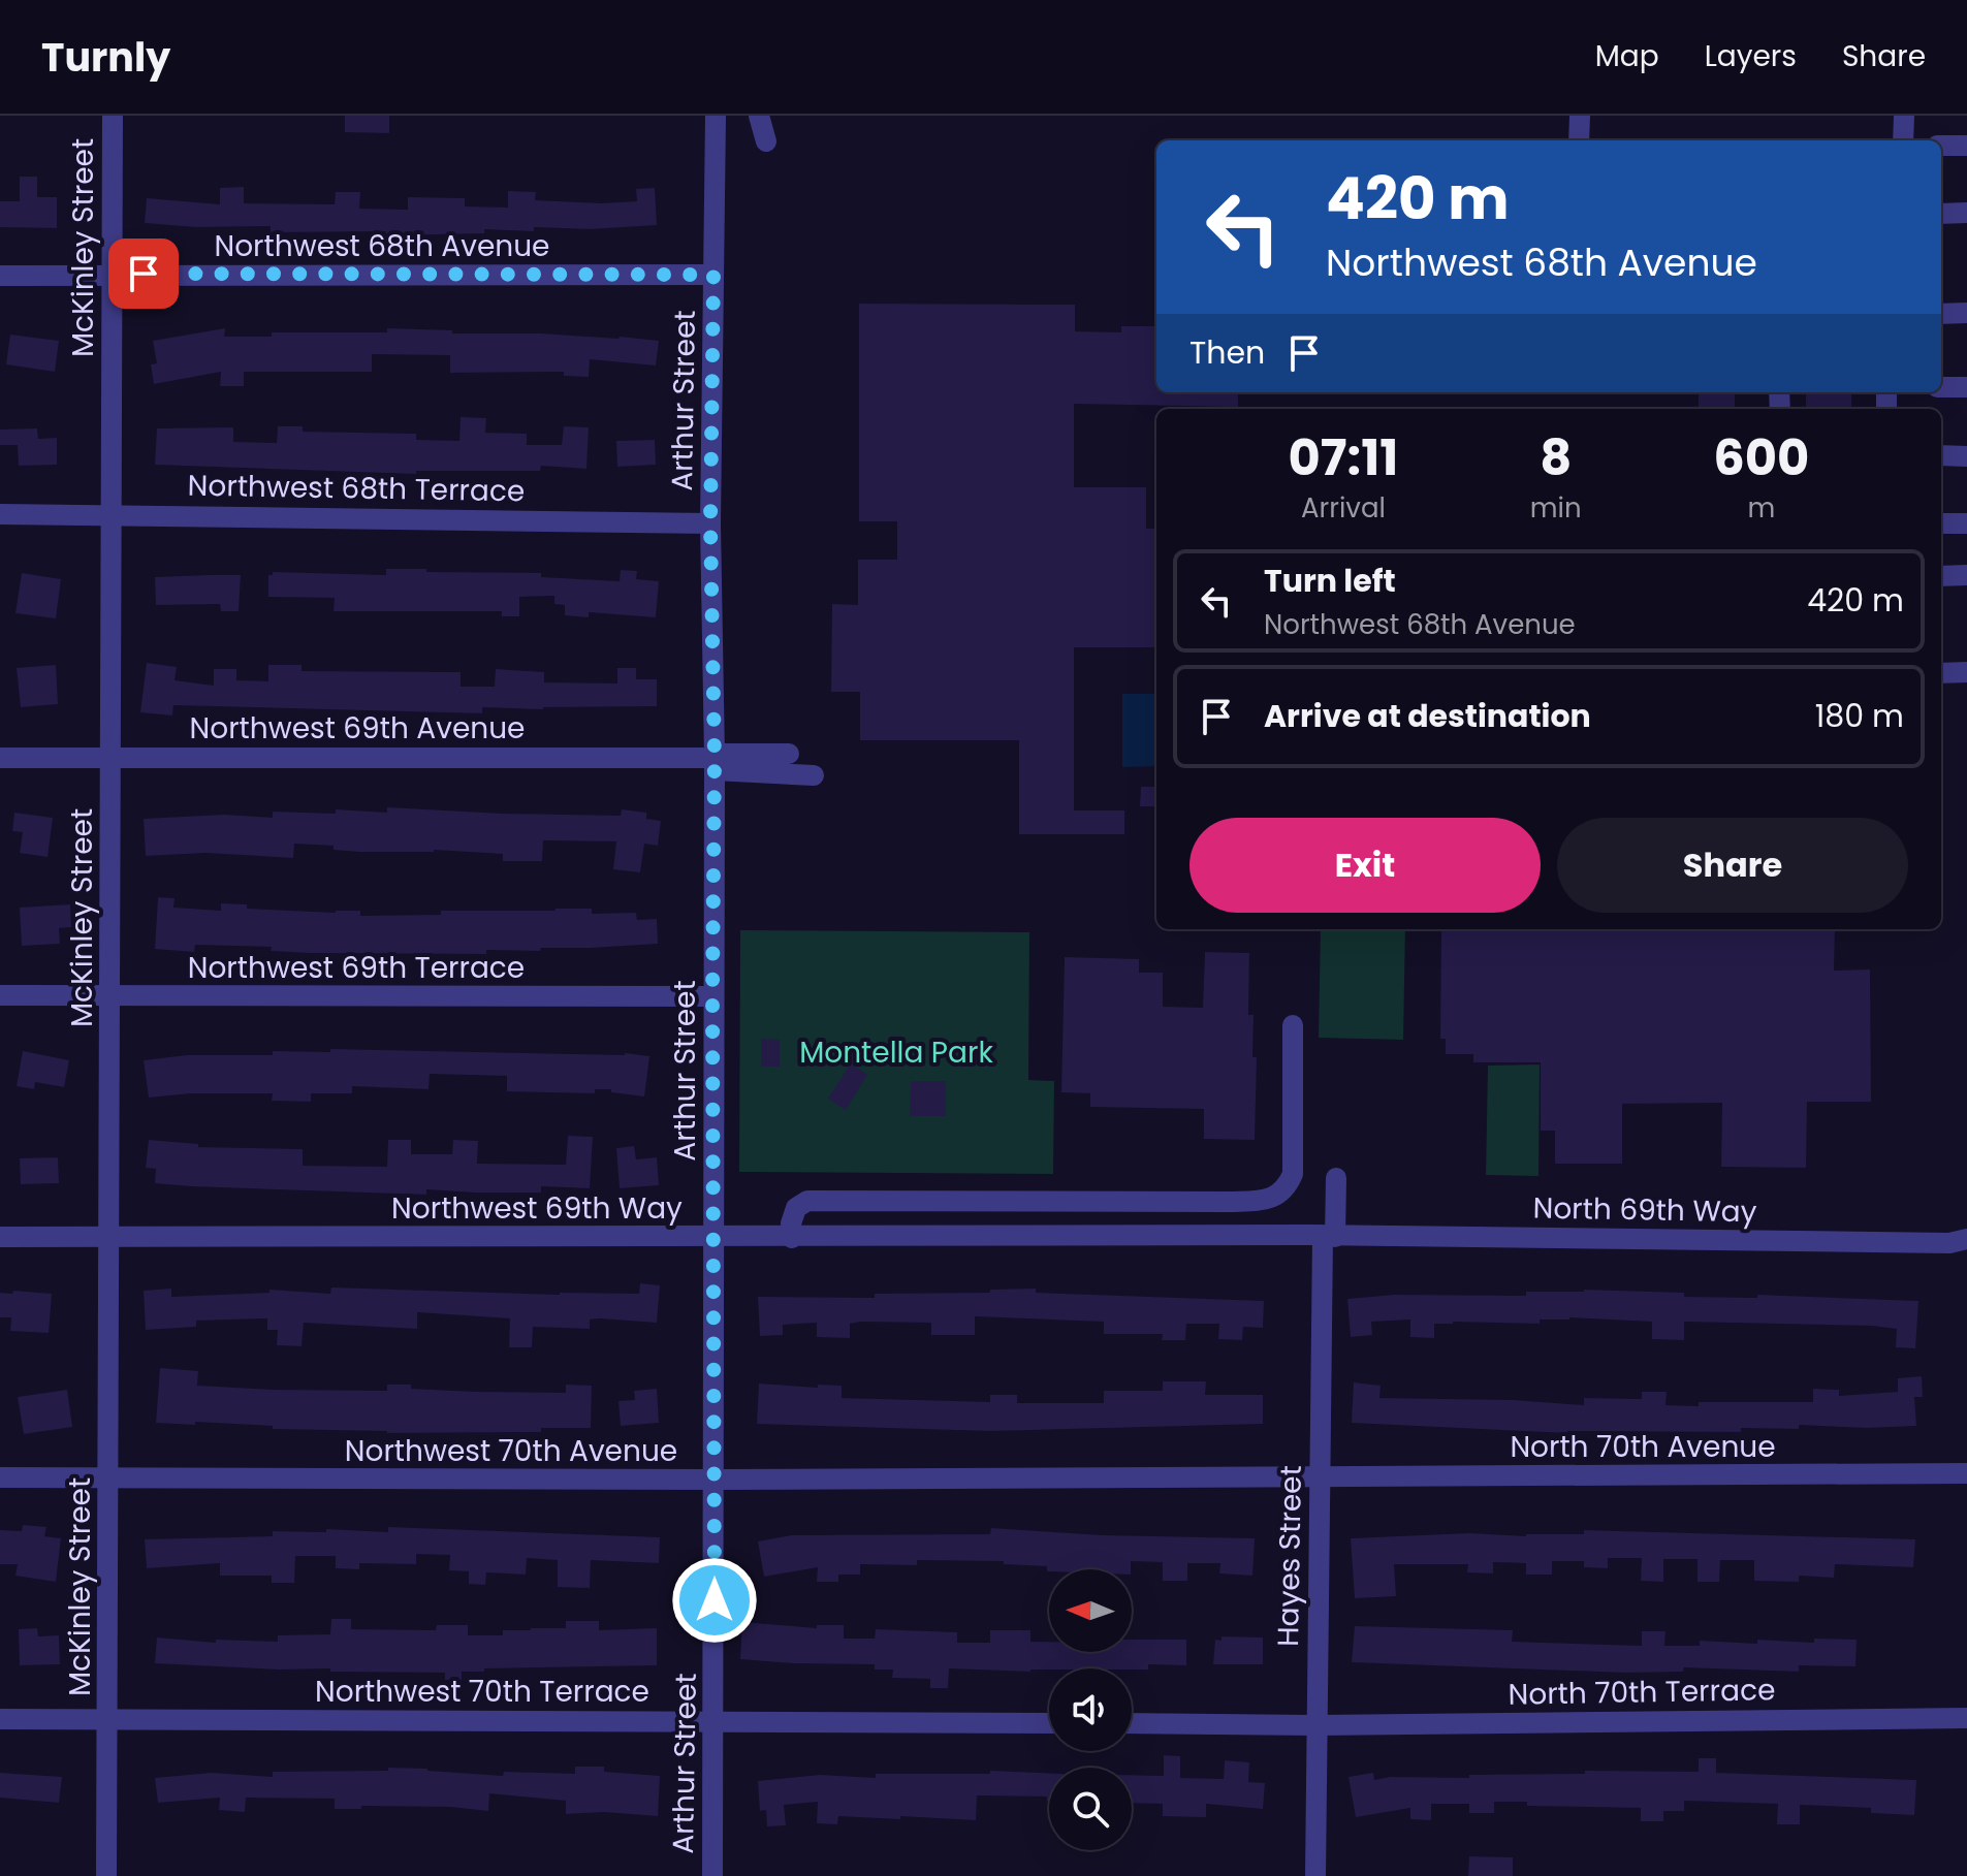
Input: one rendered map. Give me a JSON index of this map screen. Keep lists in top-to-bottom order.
{
  "streets": {
    "street": [
      "Northwest 68th Avenue",
      "McKinley Street",
      "Arthur Street",
      "Northwest 68th Terrace",
      "Northwest 69th Avenue",
      "Northwest 69th Terrace",
      "Northwest 69th Way",
      "North 69th Way",
      "North 70th Avenue",
      "Northwest 70th Avenue",
      "Hayes Street",
      "Northwest 70th Terrace",
      "North 70th Terrace"
    ]
  },
  "crossings": [
    ["Northwest 68th Avenue", "McKinley Street"],
    ["Northwest 68th Avenue", "Arthur Street"],
    ["McKinley Street", "Northwest 68th Terrace"],
    ["McKinley Street", "Northwest 69th Avenue"],
    ["McKinley Street", "Northwest 69th Terrace"],
    ["McKinley Street", "Northwest 69th Way"],
    ["McKinley Street", "Northwest 70th Avenue"],
    ["McKinley Street", "Northwest 70th Terrace"],
    ["Arthur Street", "Northwest 68th Terrace"],
    ["Arthur Street", "Northwest 69th Avenue"],
    ["Arthur Street", "Northwest 69th Terrace"],
    ["Arthur Street", "Northwest 69th Way"],
    ["Arthur Street", "Northwest 70th Avenue"],
    ["Arthur Street", "Northwest 70th Terrace"],
    ["Northwest 69th Way", "North 69th Way"],
    ["Northwest 69th Way", "Hayes Street"],
    ["North 69th Way", "Hayes Street"],
    ["North 70th Avenue", "Northwest 70th Avenue"],
    ["North 70th Avenue", "Hayes Street"],
    ["Northwest 70th Avenue", "Hayes Street"],
    ["Hayes Street", "North 70th Terrace"]
  ],
  "parks": ["Montella Park"],
  "north": "left",
  "page": {
    "header": "Turnly",
    "nav": ["Map", "Layers", "Share"],
    "turn": ["420 m", "Northwest 68th Avenue"],
    "then": "Then",
    "eta": [
      "07:11",
      "Arrival",
      "8",
      "min",
      "600",
      "m"
    ],
    "list": [
      {
        "name": "Turn left",
        "note": "Northwest 68th Avenue",
        "value": "420 m"
      },
      {
        "name": "Arrive at destination",
        "value": "180 m"
      }
    ],
    "buttons": ["Exit", "Share"]
  }
}
